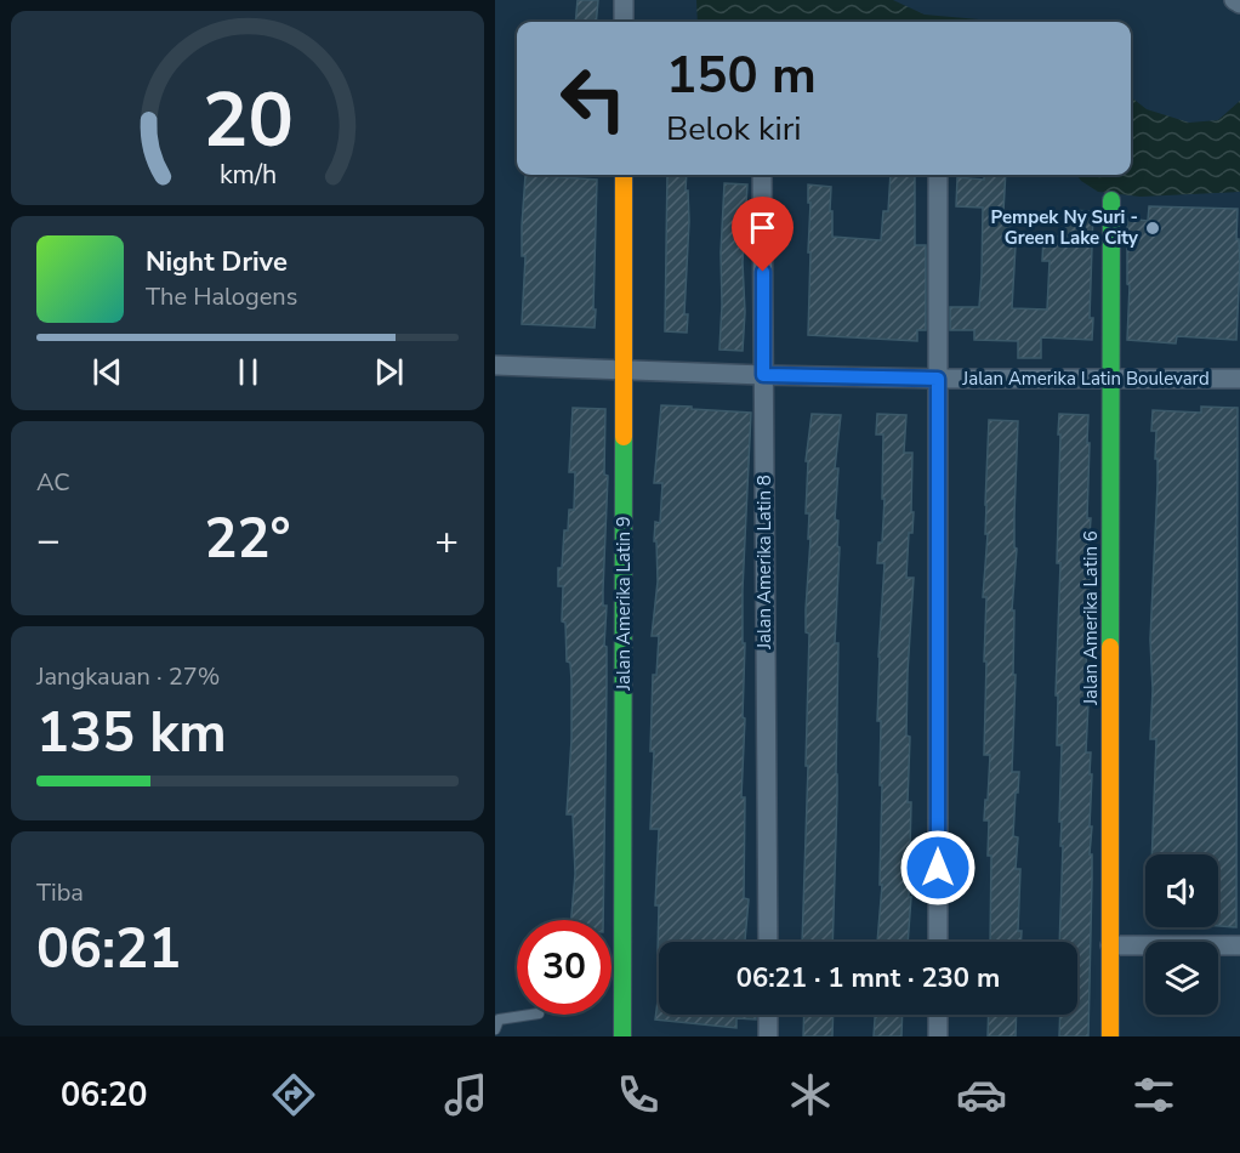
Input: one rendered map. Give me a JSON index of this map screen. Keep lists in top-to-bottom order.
{
  "streets": {
    "street": [
      "Jalan Amerika Latin Boulevard",
      "Jalan Amerika Latin 8",
      "Jalan Amerika Latin 9",
      "Jalan Amerika Latin 6"
    ]
  },
  "crossings": [
    ["Jalan Amerika Latin Boulevard", "Jalan Amerika Latin 8"],
    ["Jalan Amerika Latin Boulevard", "Jalan Amerika Latin 9"],
    ["Jalan Amerika Latin Boulevard", "Jalan Amerika Latin 6"]
  ],
  "places": ["Pempek Ny Suri - Green Lake City"],
  "page": {
    "turn": ["150 m", "Belok kiri"],
    "song": ["Night Drive", "The Halogens"],
    "tile": [
      "AC",
      ["Jangkauan · 27%", "135 km"],
      ["Tiba", "06:21"]
    ],
    "heat": ["−", "22°", "+"],
    "limit": "30",
    "trip": "06:21 · 1 mnt · 230 m",
    "tabs": "06:20",
    "gauge": ["20", "km/h"]
  }
}
